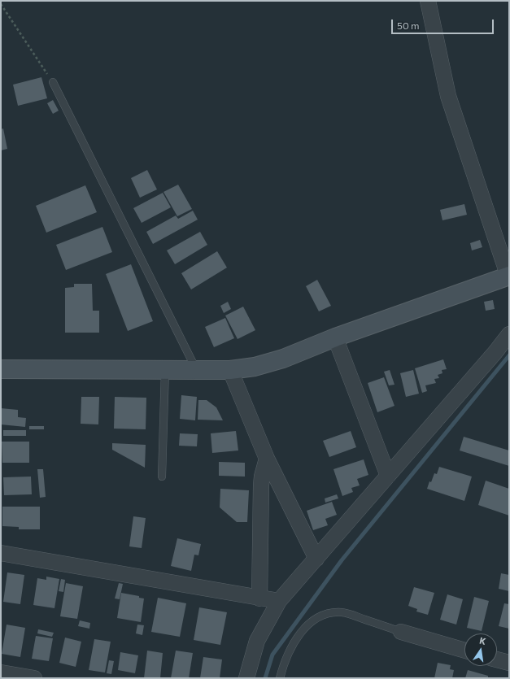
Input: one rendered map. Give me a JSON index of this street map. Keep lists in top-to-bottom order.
{
  "scale_bar": "50 m",
  "north": "top"
}
